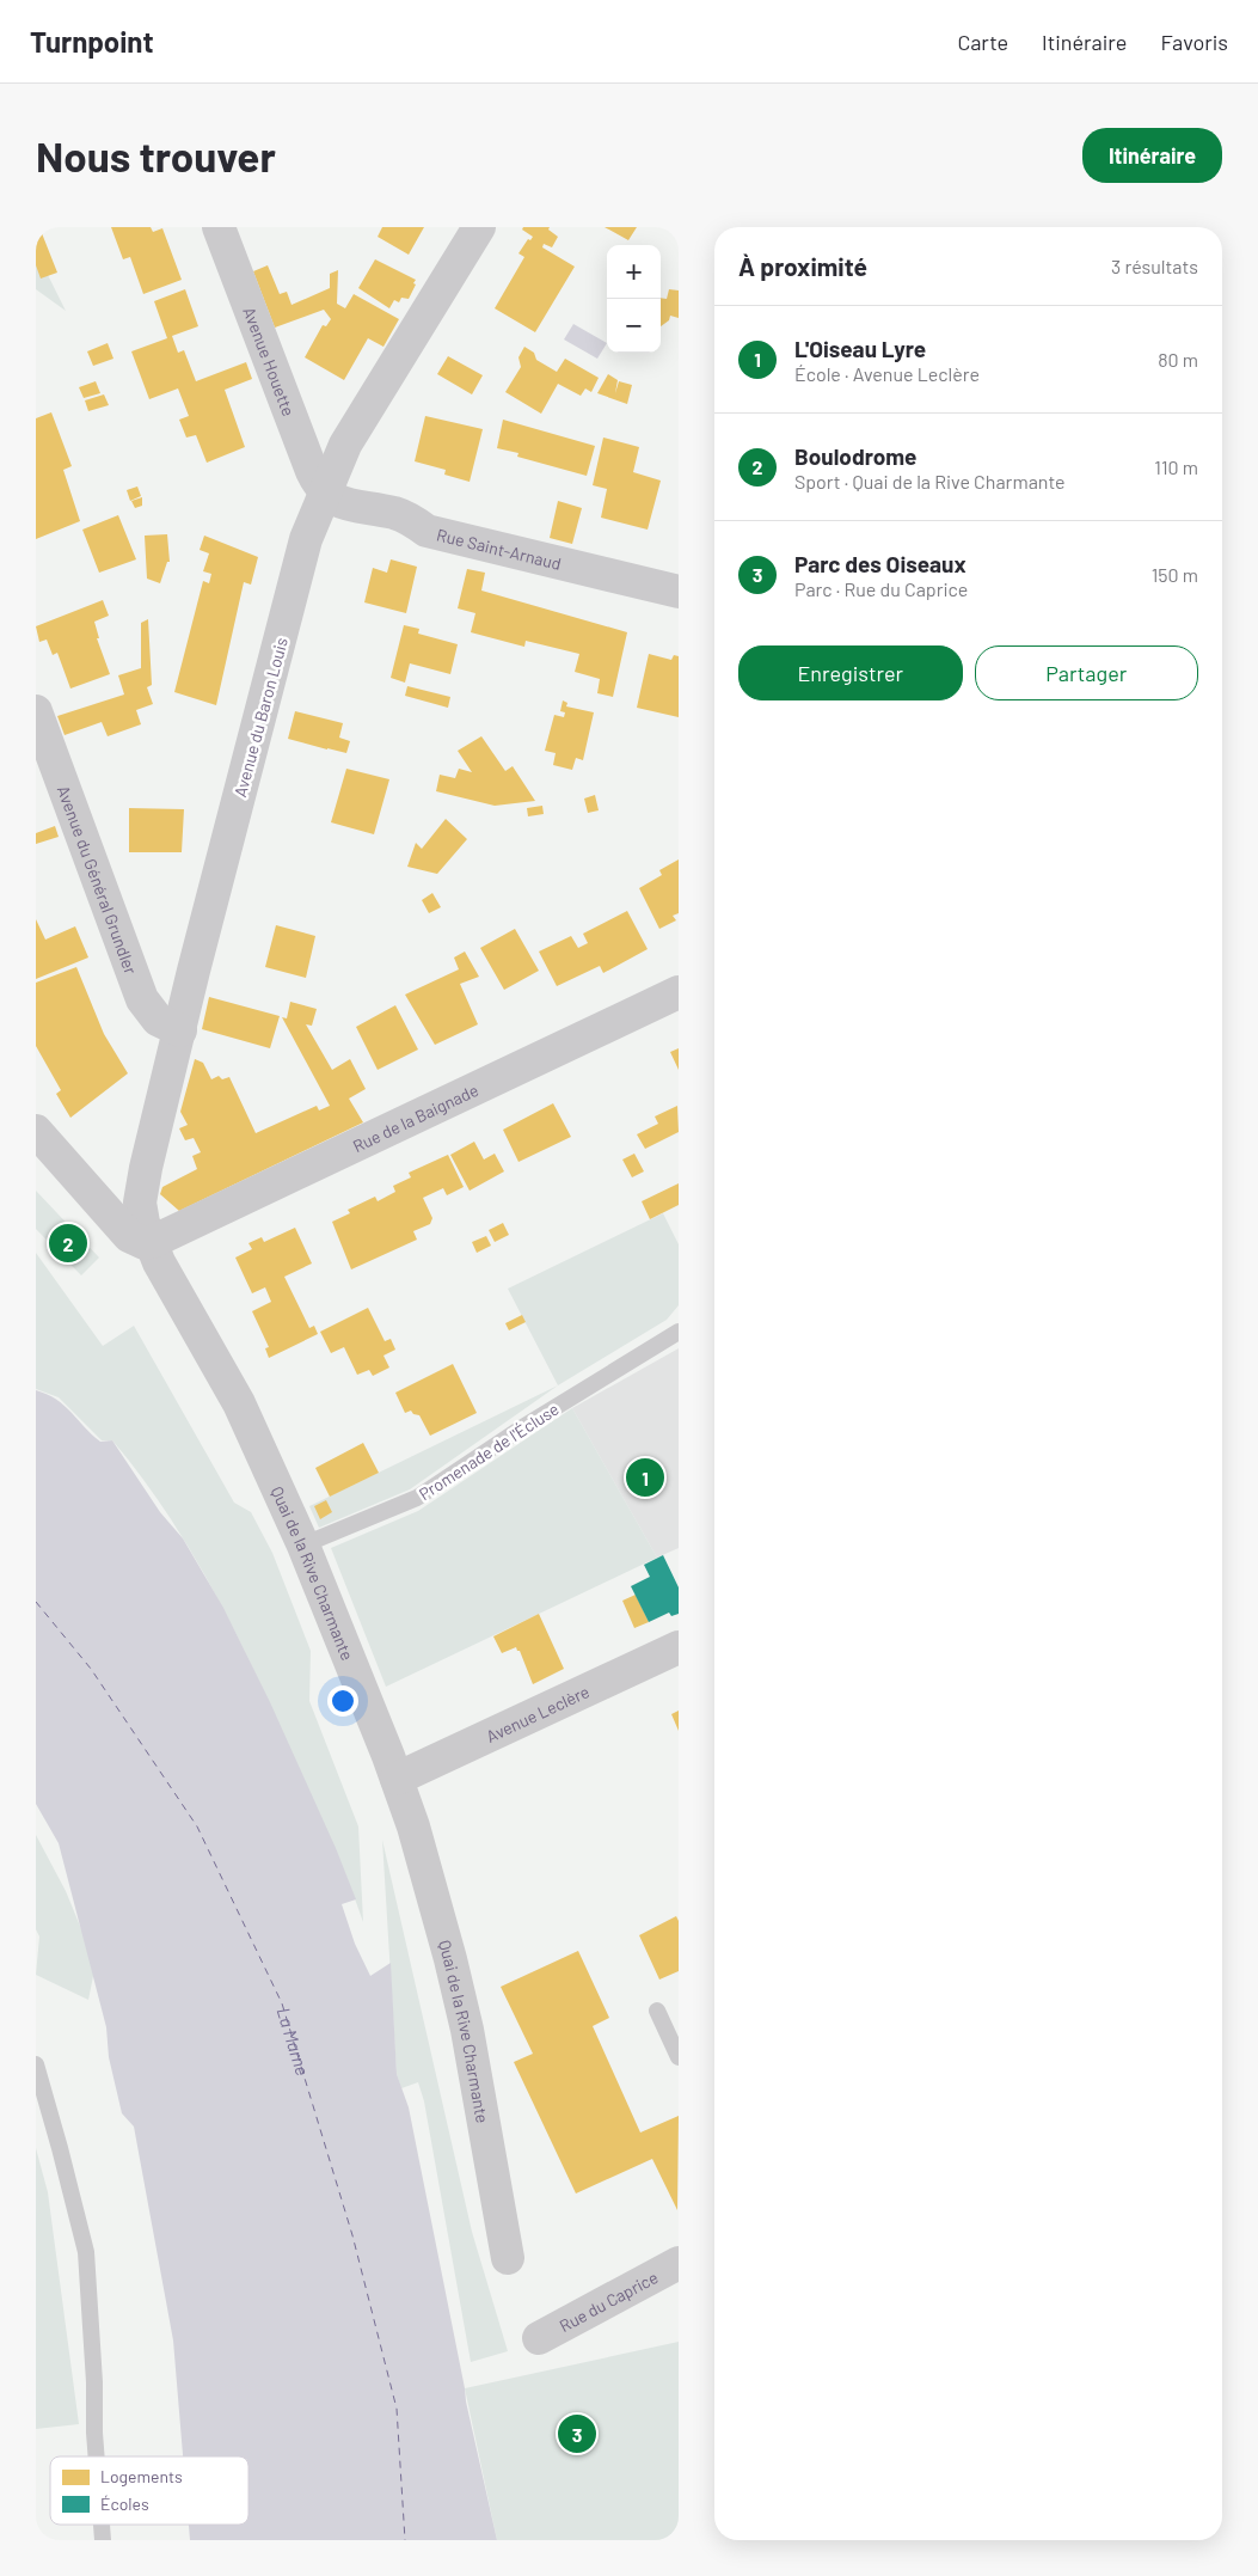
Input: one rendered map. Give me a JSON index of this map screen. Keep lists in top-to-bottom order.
{
  "streets": {
    "street": [
      "Avenue Houette",
      "Rue Saint-Arnaud",
      "Avenue du Baron Louis",
      "Avenue du Général Grundler",
      "Rue de la Baignade",
      "Quai de la Rive Charmante",
      "Avenue Leclère",
      "Rue du Caprice"
    ],
    "lane": ["Promenade de l'Écluse"]
  },
  "crossings": [
    ["Avenue Houette", "Rue Saint-Arnaud"],
    ["Avenue Houette", "Avenue du Baron Louis"],
    ["Rue Saint-Arnaud", "Avenue du Baron Louis"],
    ["Avenue du Baron Louis", "Avenue du Général Grundler"],
    ["Avenue du Baron Louis", "Rue de la Baignade"],
    ["Avenue du Baron Louis", "Quai de la Rive Charmante"],
    ["Rue de la Baignade", "Quai de la Rive Charmante"],
    ["Promenade de l'Écluse", "Quai de la Rive Charmante"],
    ["Quai de la Rive Charmante", "Avenue Leclère"]
  ],
  "water": ["La Marne"],
  "legend": ["Logements", "Écoles"],
  "page": {
    "header": "Turnpoint",
    "nav": ["Carte", "Itinéraire", "Favoris"],
    "buttons": [
      "Itinéraire",
      ["Enregistrer", "Partager"]
    ],
    "title": "Nous trouver",
    "heading": ["À proximité", "3 résultats"],
    "map_buttons": ["+", "−"],
    "list": [
      {
        "mark": "1",
        "name": "L'Oiseau Lyre",
        "note": "École · Avenue Leclère",
        "value": "80 m"
      },
      {
        "mark": "2",
        "name": "Boulodrome",
        "note": "Sport · Quai de la Rive Charmante",
        "value": "110 m"
      },
      {
        "mark": "3",
        "name": "Parc des Oiseaux",
        "note": "Parc · Rue du Caprice",
        "value": "150 m"
      }
    ],
    "pins": ["2", "1", "3"]
  }
}
